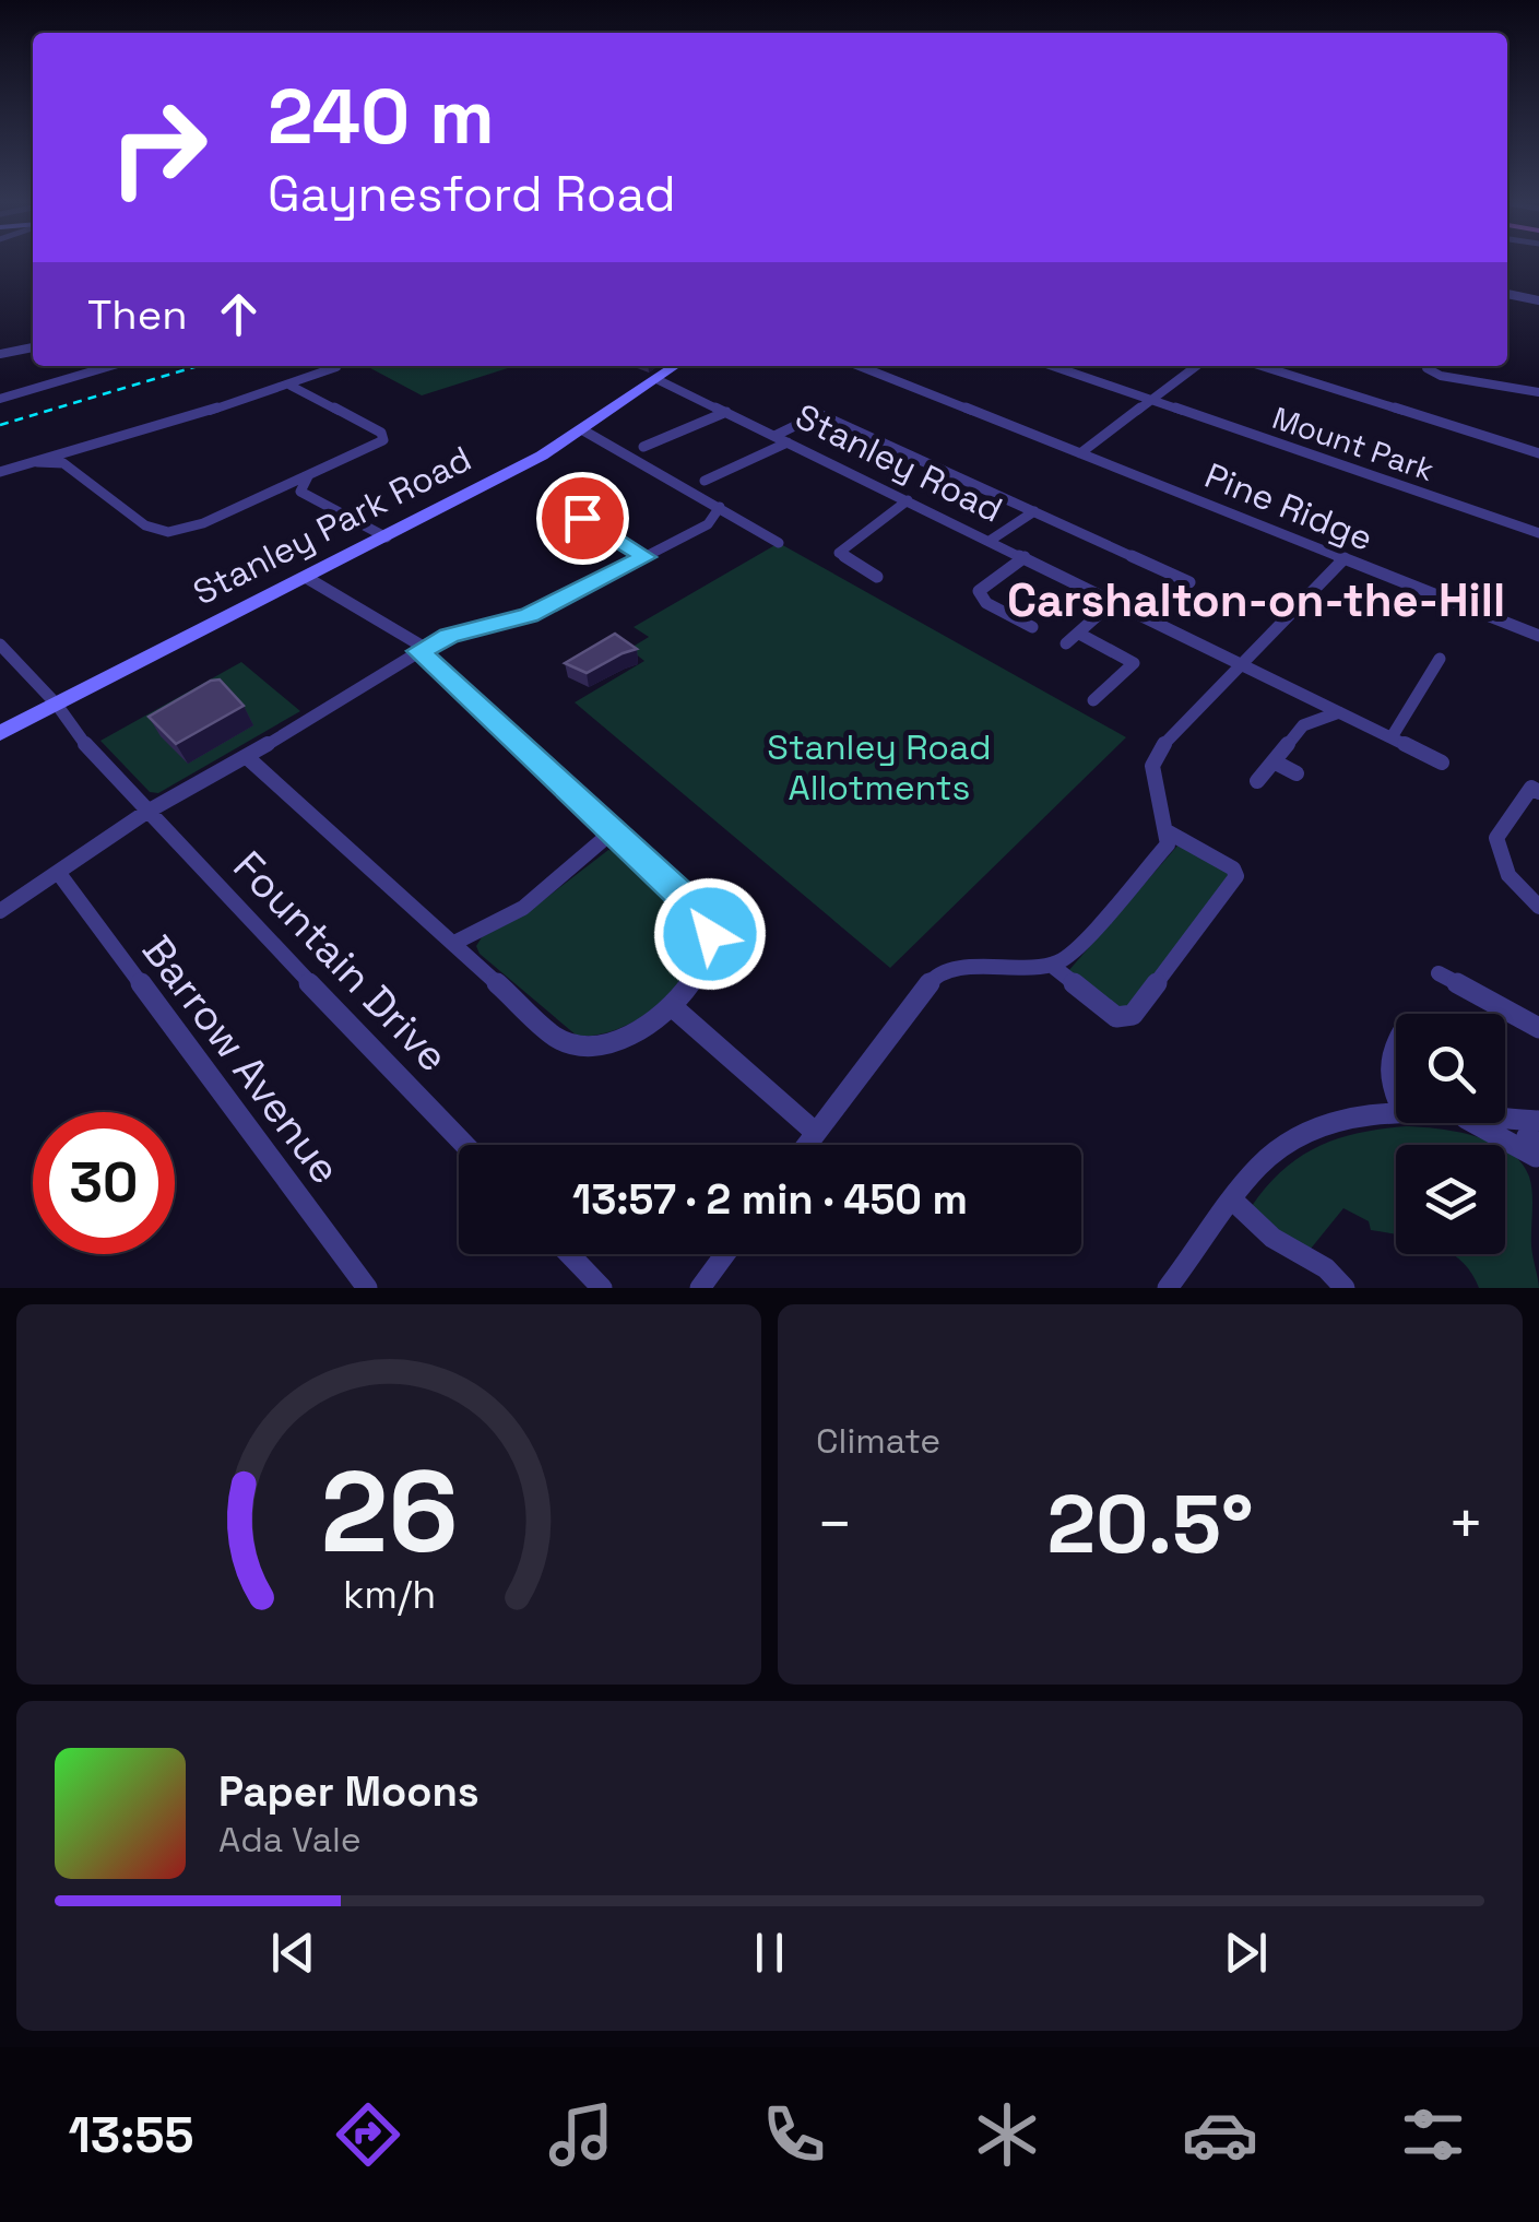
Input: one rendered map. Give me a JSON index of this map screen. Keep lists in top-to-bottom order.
{
  "streets": {
    "street": [
      "Mount Park",
      "Stanley Road",
      "Pine Ridge",
      "Stanley Park Road",
      "Fountain Drive",
      "Barrow Avenue"
    ]
  },
  "crossings": [
    ["Stanley Road", "Stanley Park Road"],
    ["Stanley Park Road", "Fountain Drive"]
  ],
  "districts": ["Carshalton-on-the-Hill"],
  "parks": ["Stanley Road Allotments"],
  "page": {
    "turn": ["240 m", "Gaynesford Road"],
    "then": "Then",
    "limit": "30",
    "trip": "13:57 · 2 min · 450 m",
    "tile": "Climate",
    "heat": ["−", "20.5°", "+"],
    "song": ["Paper Moons", "Ada Vale"],
    "tabs": "13:55",
    "gauge": ["26", "km/h"]
  }
}
